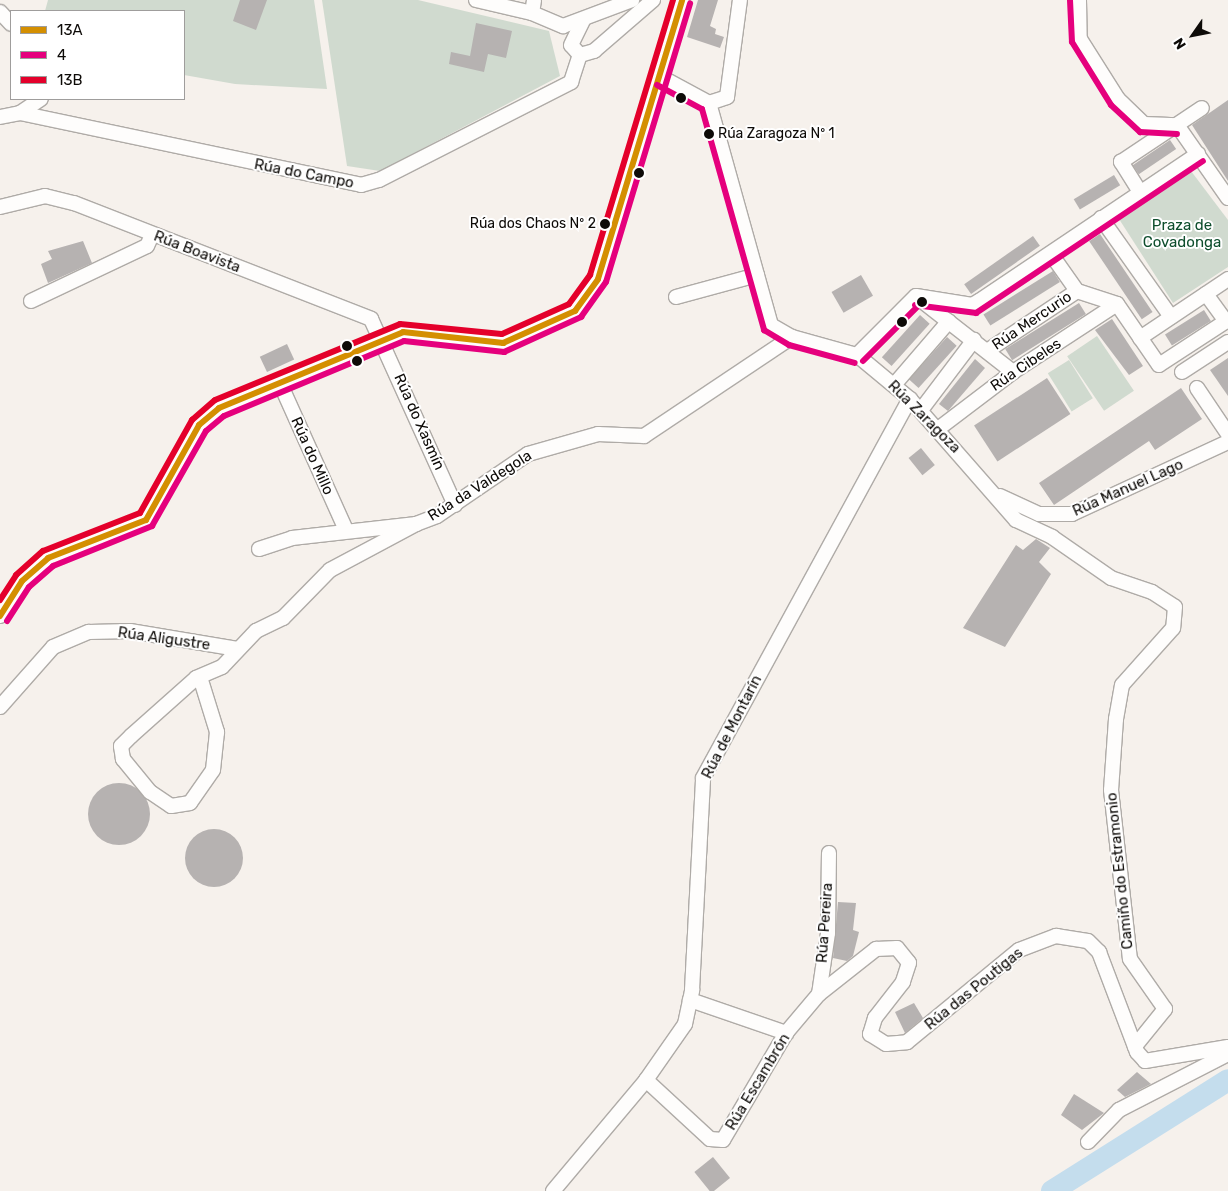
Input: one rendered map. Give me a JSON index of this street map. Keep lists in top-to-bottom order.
{
  "streets": {
    "street": [
      "Rúa do Campo",
      "Rúa Boavista",
      "Rúa Mercurio",
      "Rúa Cibeles",
      "Rúa Zaragoza",
      "Rúa do Xasmín",
      "Rúa do Millo",
      "Rúa da Valdegola",
      "Rúa Manuel Lago",
      "Rúa Aligustre",
      "Rúa de Montarín",
      "Camiño do Estramonio",
      "Rúa Pereira",
      "Rúa das Poutigas",
      "Rúa Escambrón"
    ]
  },
  "crossings": [
    ["Rúa Boavista", "Rúa do Xasmín"],
    ["Rúa Cibeles", "Rúa Zaragoza"],
    ["Rúa Zaragoza", "Rúa da Valdegola"],
    ["Rúa Zaragoza", "Rúa Manuel Lago"],
    ["Rúa Zaragoza", "Rúa de Montarín"],
    ["Rúa Zaragoza", "Camiño do Estramonio"],
    ["Rúa do Xasmín", "Rúa da Valdegola"],
    ["Rúa do Millo", "Rúa da Valdegola"],
    ["Rúa Manuel Lago", "Camiño do Estramonio"],
    ["Rúa de Montarín", "Rúa Escambrón"],
    ["Camiño do Estramonio", "Rúa das Poutigas"],
    ["Rúa Pereira", "Rúa das Poutigas"],
    ["Rúa Pereira", "Rúa Escambrón"],
    ["Rúa das Poutigas", "Rúa Escambrón"]
  ],
  "parks": ["Praza de Covadonga"],
  "places": ["Rúa Zaragoza Nº 1", "Rúa dos Chaos Nº 2"],
  "lines": ["transit line 13A", "transit line 4", "transit line 13B"],
  "legend": ["13A", "4", "13B"],
  "north": "bottom left"
}
